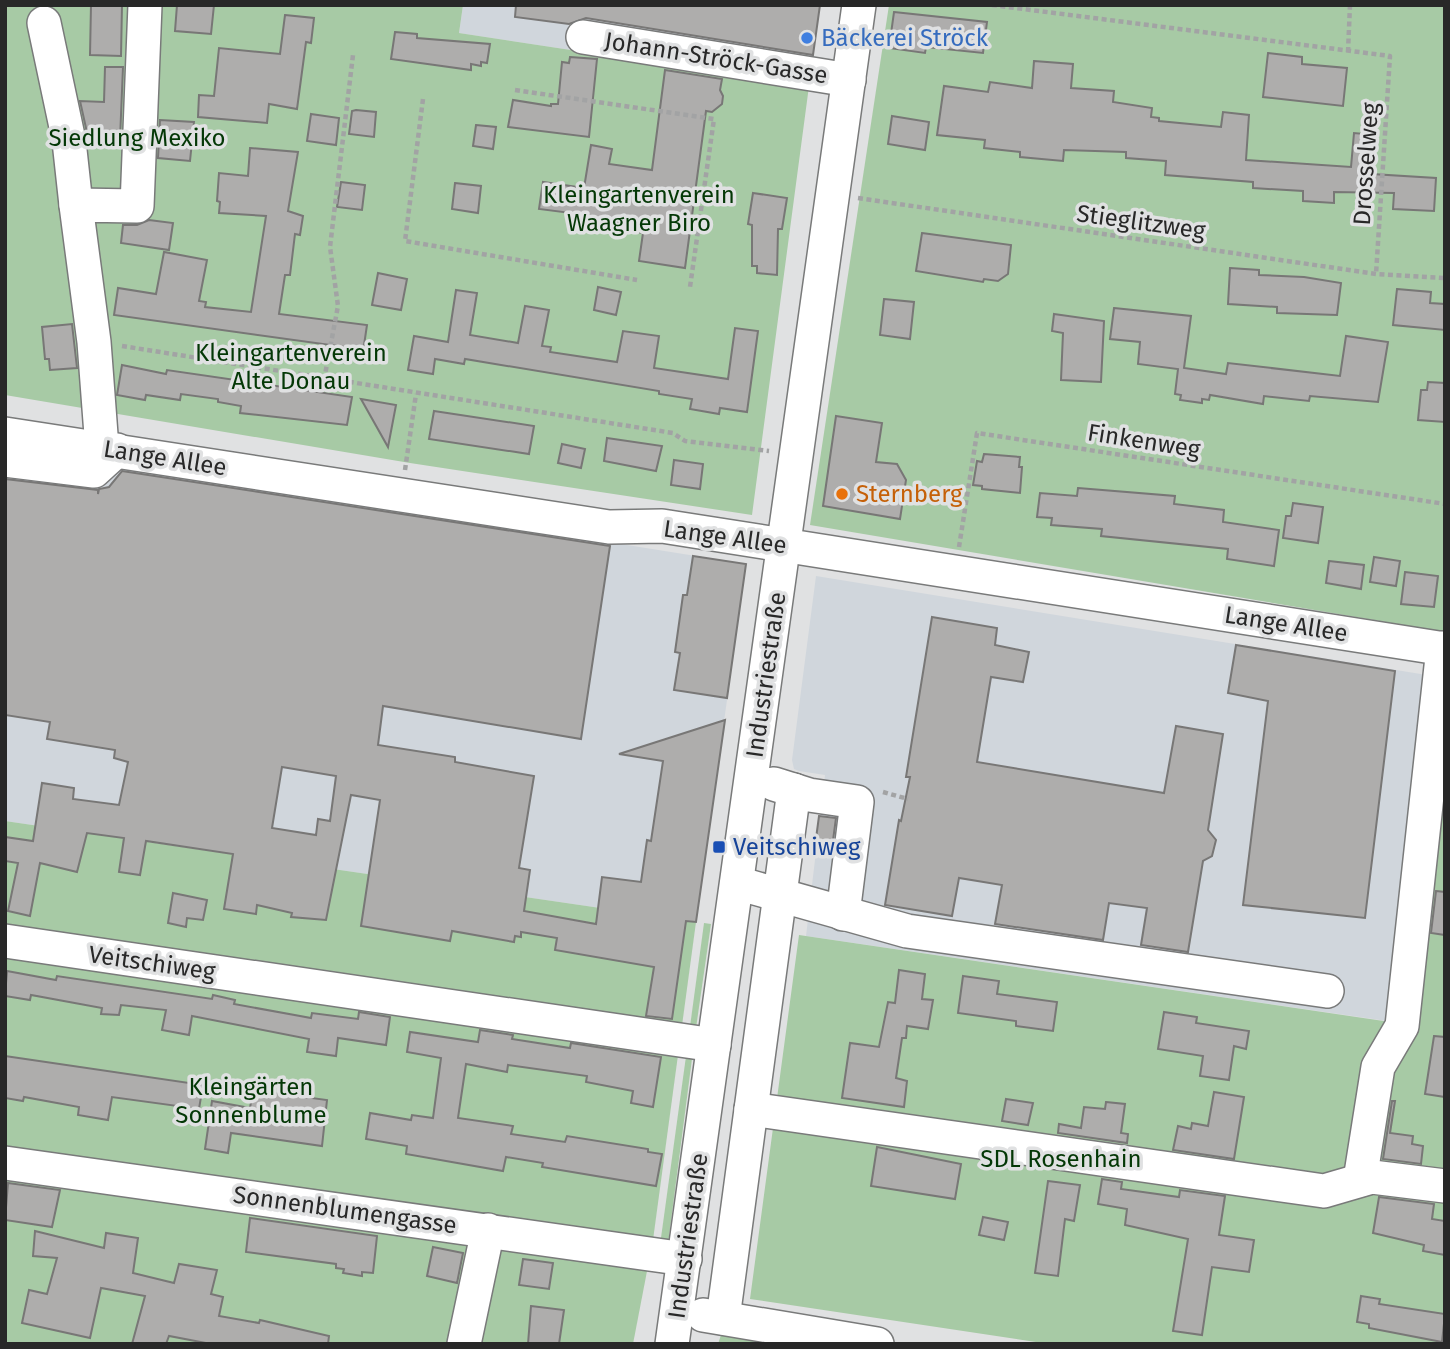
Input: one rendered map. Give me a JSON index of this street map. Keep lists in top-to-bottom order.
{
  "streets": {
    "street": [
      "Johann-Ströck-Gasse",
      "Lange Allee",
      "Industriestraße",
      "Veitschiweg",
      "Sonnenblumengasse"
    ],
    "path": ["Drosselweg", "Stieglitzweg", "Finkenweg"]
  },
  "crossings": [
    ["Johann-Ströck-Gasse", "Industriestraße"],
    ["Drosselweg", "Stieglitzweg"],
    ["Stieglitzweg", "Industriestraße"],
    ["Finkenweg", "Lange Allee"],
    ["Lange Allee", "Industriestraße"],
    ["Industriestraße", "Veitschiweg"],
    ["Industriestraße", "Sonnenblumengasse"]
  ],
  "parks": [
    "Siedlung Mexiko",
    "Kleingartenverein Waagner Biro",
    "Kleingartenverein Alte Donau",
    "Kleingärten Sonnenblume",
    "SDL Rosenhain"
  ],
  "places": {
    "other": ["Bäckerei Ströck", "Sternberg"],
    "transit": ["Veitschiweg"]
  }
}
